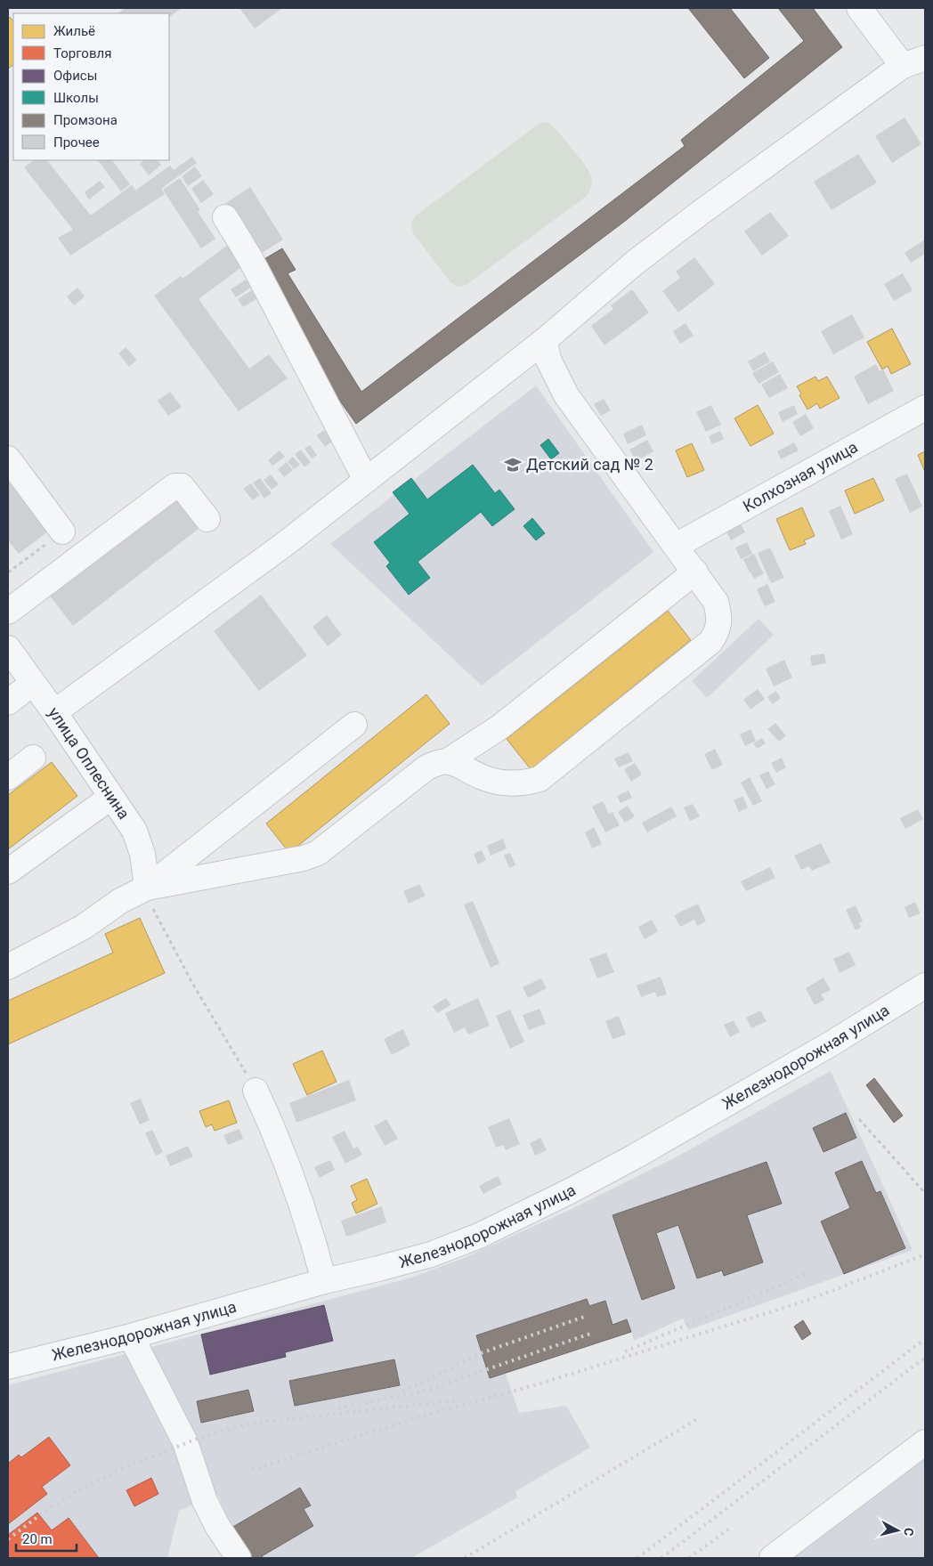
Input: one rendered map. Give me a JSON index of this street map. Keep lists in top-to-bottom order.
{
  "streets": {
    "street": ["Колхозная улица", "улица Оплеснина", "Железнодорожная улица"]
  },
  "places": {
    "school or university": ["Детский сад № 2"]
  },
  "legend": [
    "Жильё",
    "Торговля",
    "Офисы",
    "Школы",
    "Промзона",
    "Прочее"
  ],
  "scale_bar": "20 m",
  "north": "right"
}
